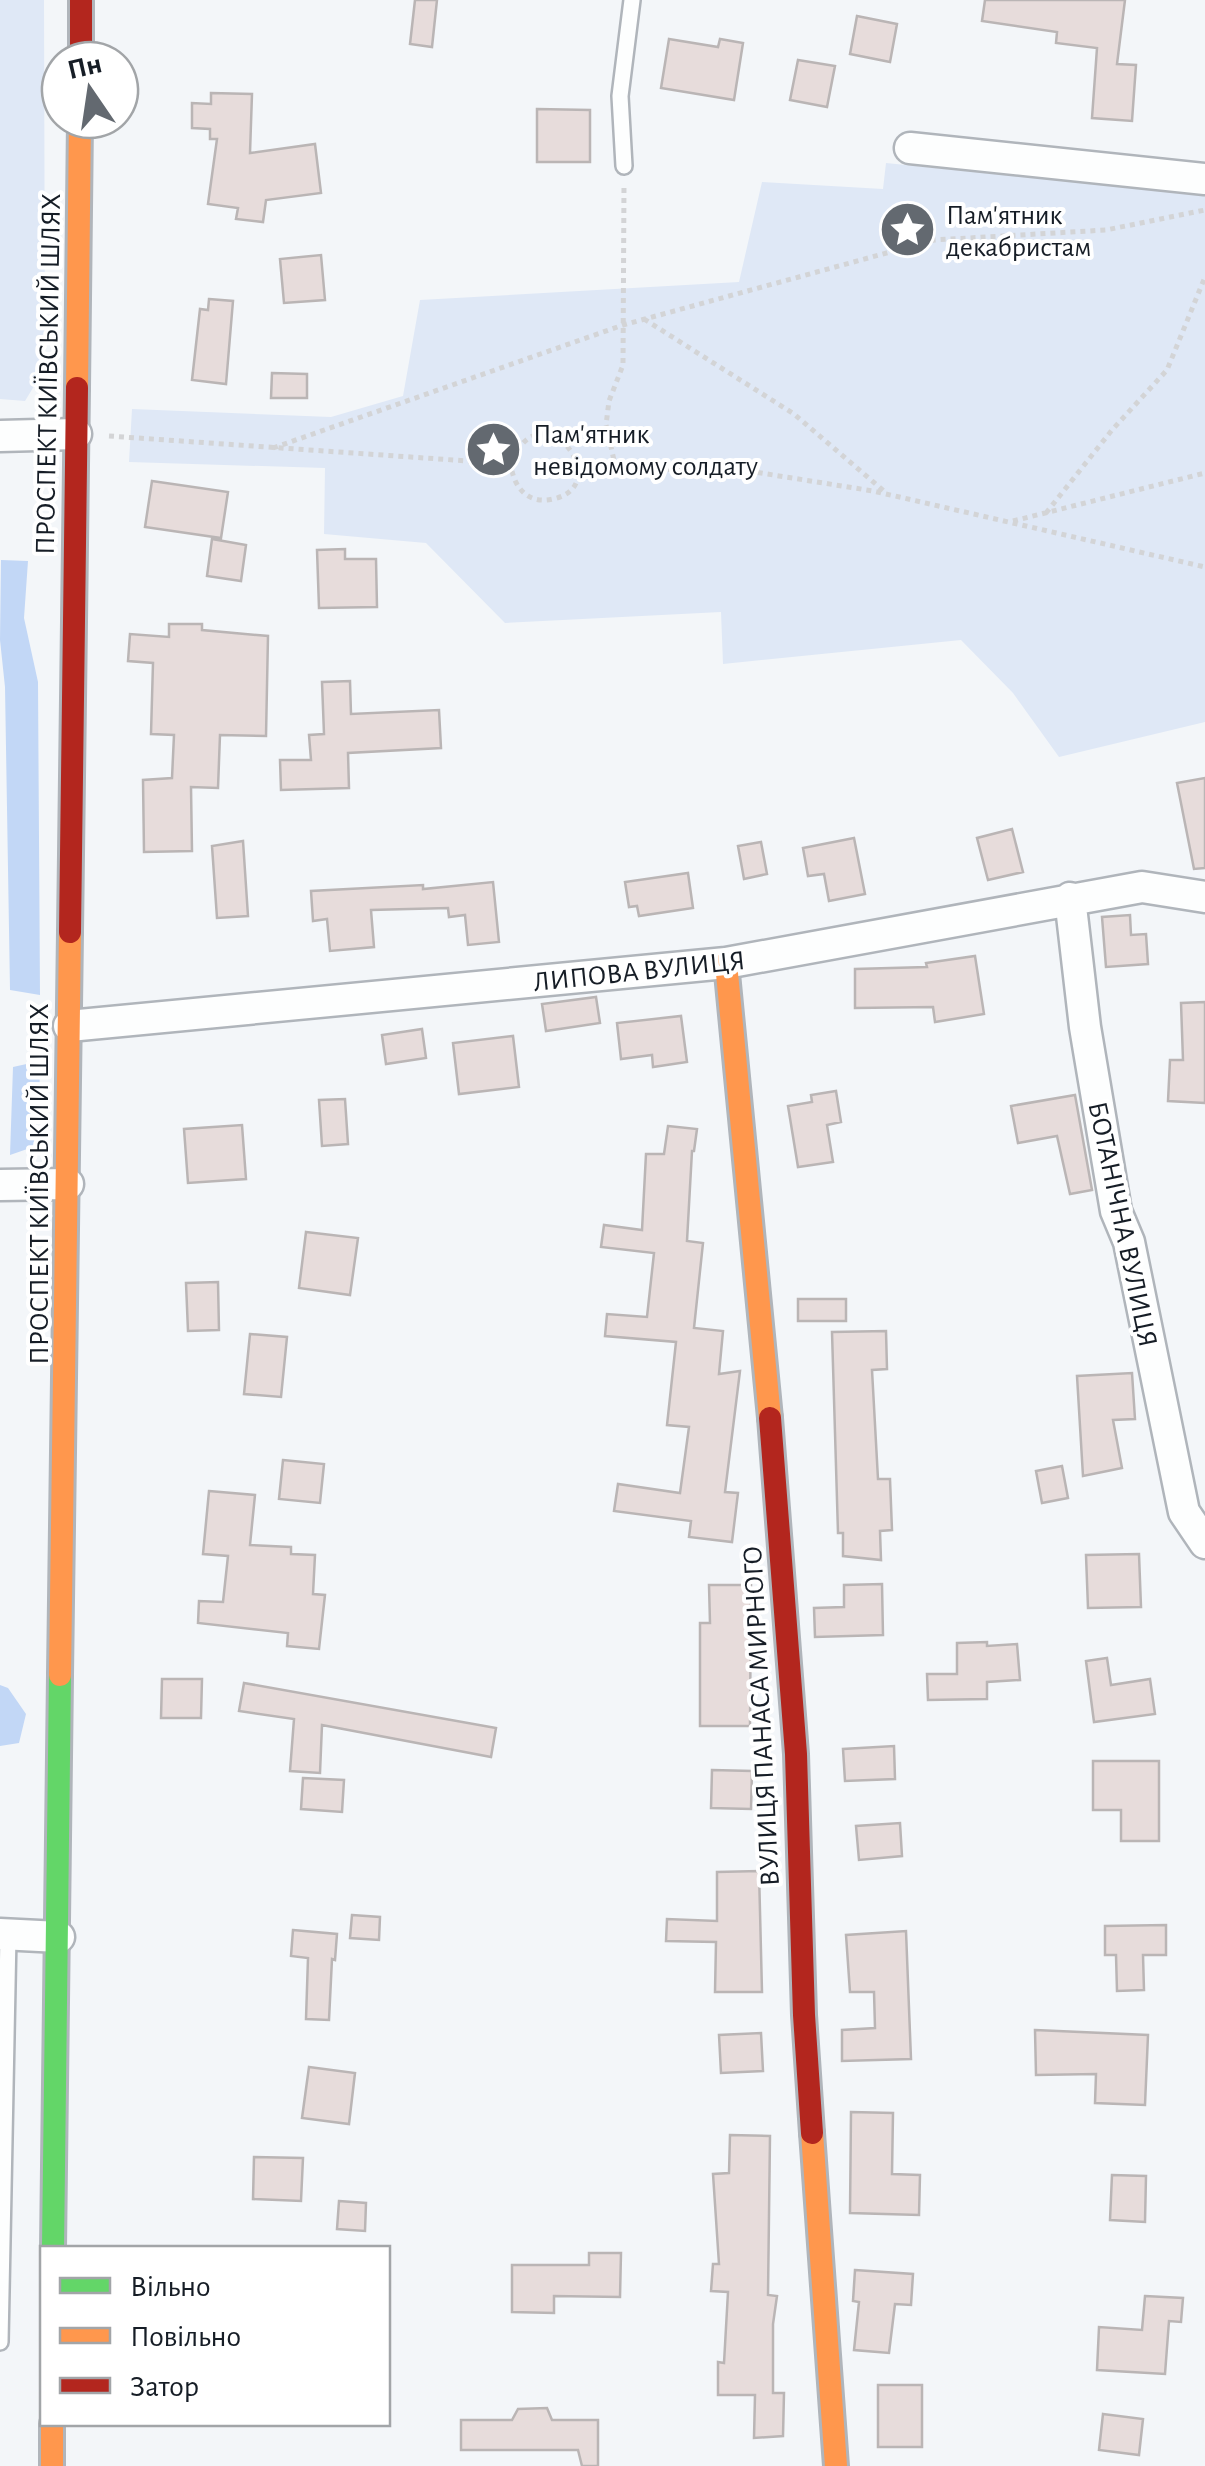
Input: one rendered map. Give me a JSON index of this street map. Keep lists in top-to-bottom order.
{
  "streets": {
    "main road": ["ПРОСПЕКТ КИЇВСЬКИЙ ШЛЯХ", "ВУЛИЦЯ ПАНАСА МИРНОГО"],
    "street": ["ЛИПОВА ВУЛИЦЯ", "БОТАНІЧНА ВУЛИЦЯ"]
  },
  "crossings": [
    ["ПРОСПЕКТ КИЇВСЬКИЙ ШЛЯХ", "ЛИПОВА ВУЛИЦЯ"],
    ["ЛИПОВА ВУЛИЦЯ", "БОТАНІЧНА ВУЛИЦЯ"],
    ["ЛИПОВА ВУЛИЦЯ", "ВУЛИЦЯ ПАНАСА МИРНОГО"]
  ],
  "places": {
    "place": ["Пам'ятник декабристам", "Пам'ятник невідомому солдату"]
  },
  "legend": ["Вільно", "Повільно", "Затор"],
  "north": "top"
}
